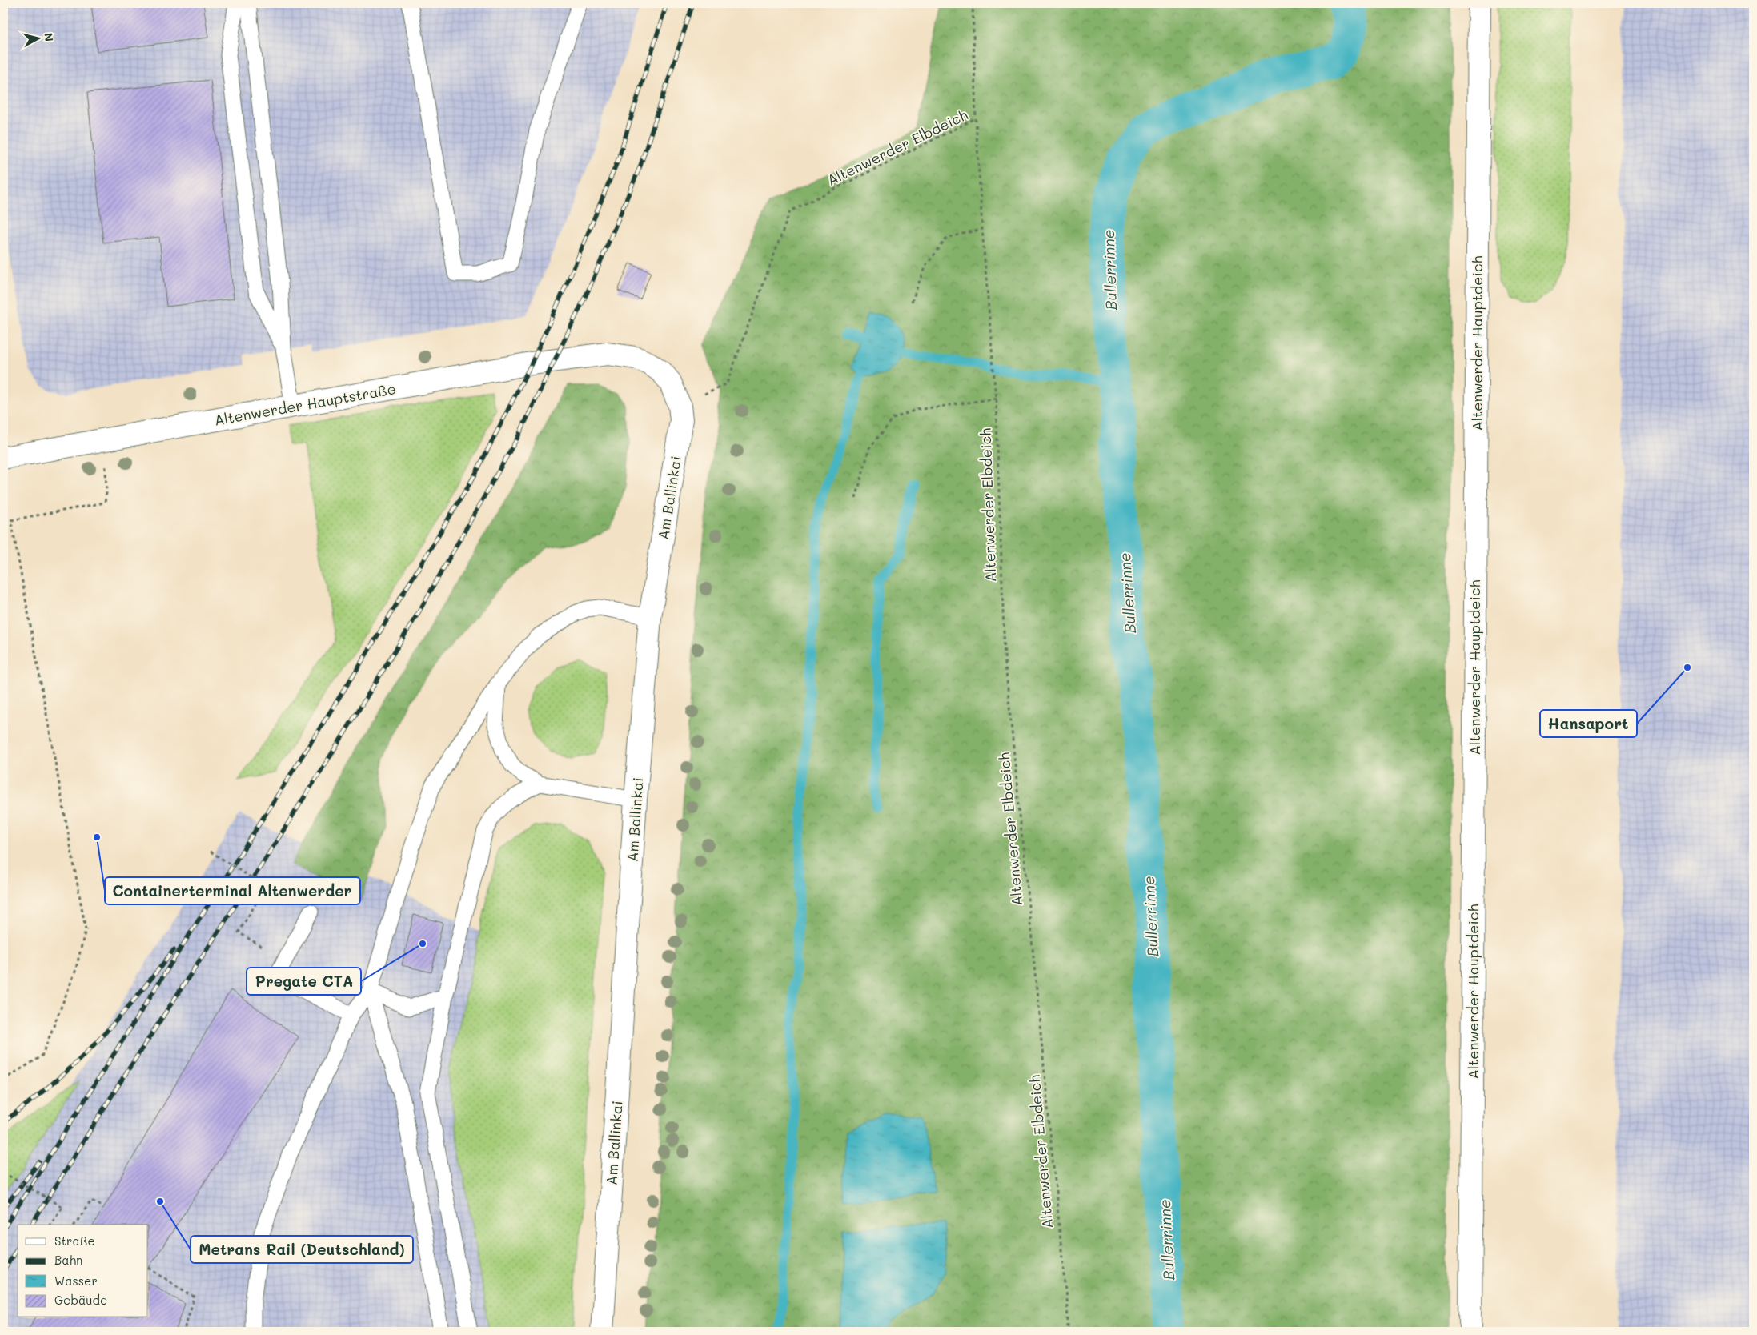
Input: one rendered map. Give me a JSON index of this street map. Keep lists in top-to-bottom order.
{
  "streets": {
    "street": ["Altenwerder Hauptdeich", "Altenwerder Hauptstraße", "Am Ballinkai"],
    "path": ["Altenwerder Elbdeich"]
  },
  "crossings": [
    ["Altenwerder Elbdeich", "Am Ballinkai"],
    ["Altenwerder Hauptstraße", "Am Ballinkai"]
  ],
  "water": ["Bullerrinne"],
  "places": [
    "Hansaport",
    "Containerterminal Altenwerder",
    "Pregate CTA",
    "Metrans Rail (Deutschland)"
  ],
  "legend": [
    "Straße",
    "Bahn",
    "Wasser",
    "Gebäude"
  ],
  "north": "right"
}
